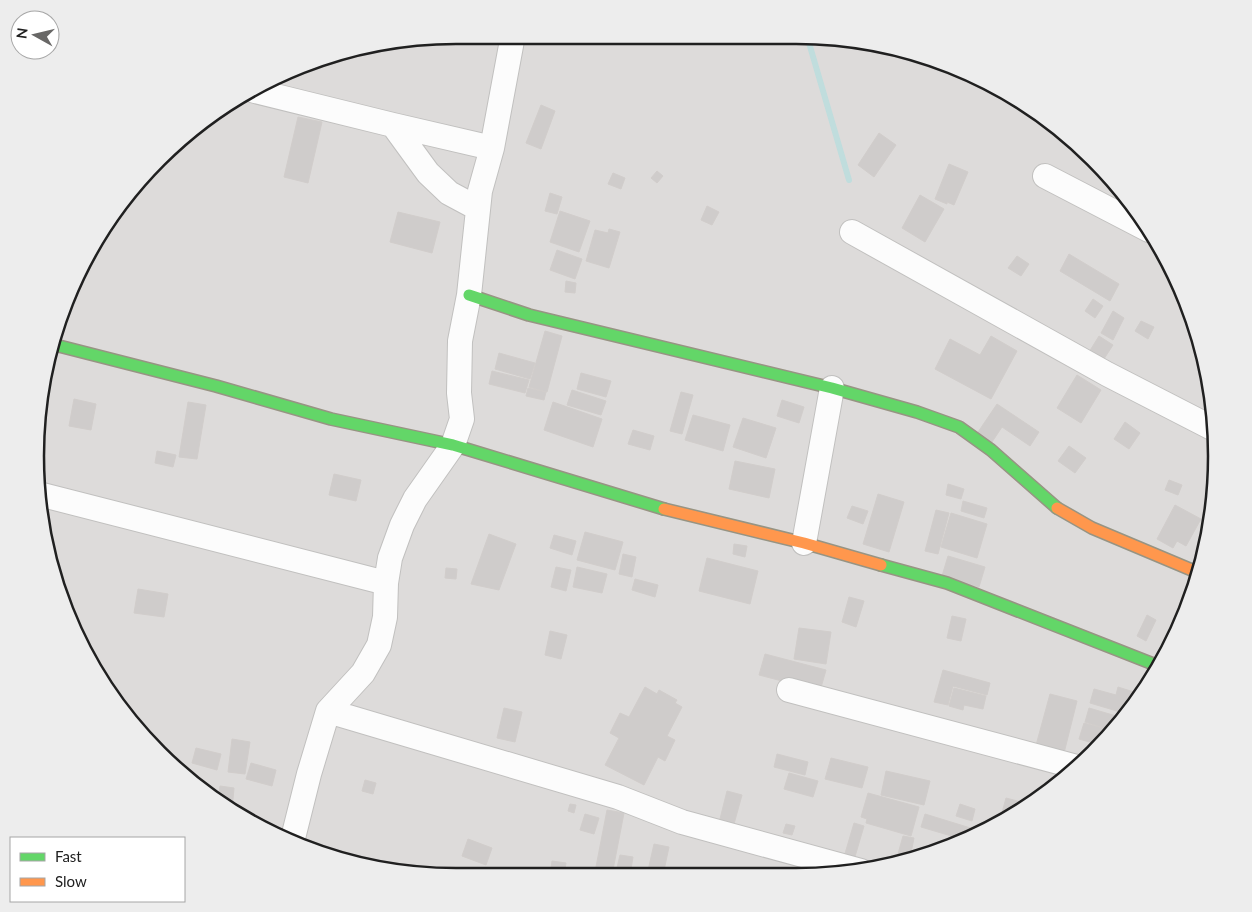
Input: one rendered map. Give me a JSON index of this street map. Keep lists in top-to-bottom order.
{
  "legend": ["Fast", "Slow"],
  "north": "left"
}
